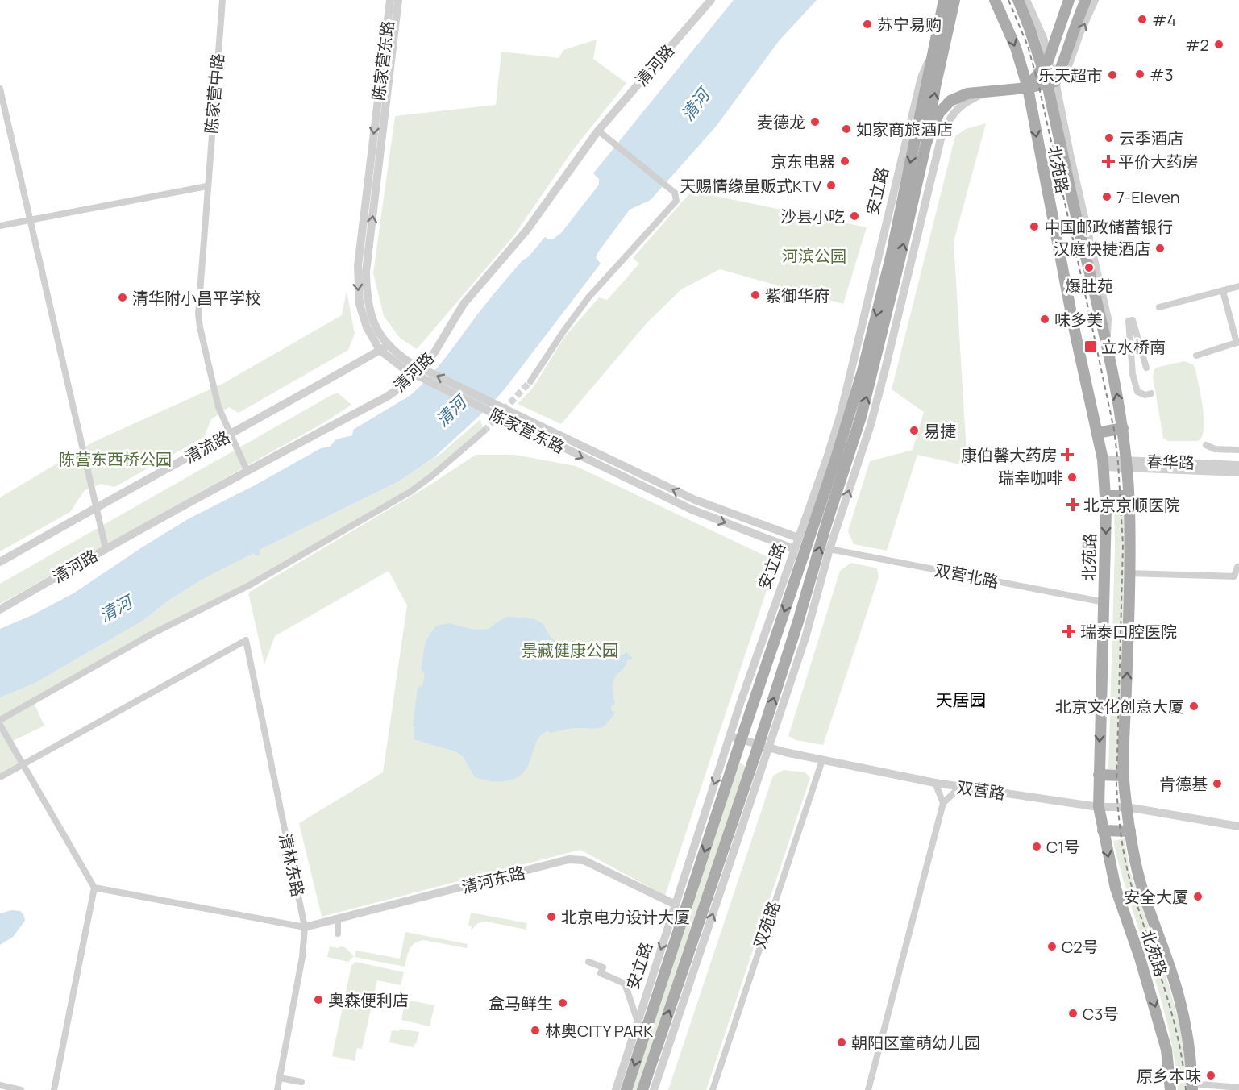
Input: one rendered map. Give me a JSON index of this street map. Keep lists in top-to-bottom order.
{
  "streets": {
    "main road": ["北苑路", "安立路"],
    "street": [
      "陈家营东路",
      "清河路",
      "陈家营中路",
      "清流路",
      "春华路",
      "双营北路",
      "双营路",
      "清林东路",
      "清河东路",
      "双苑路"
    ]
  },
  "crossings": [
    ["陈家营东路", "安立路"],
    ["陈家营东路", "清流路"],
    ["清河路", "陈家营中路"],
    ["陈家营中路", "清流路"],
    ["北苑路", "春华路"],
    ["北苑路", "双营北路"],
    ["北苑路", "双营路"],
    ["安立路", "双营路"],
    ["安立路", "清河东路"],
    ["双营路", "双苑路"],
    ["清林东路", "清河东路"]
  ],
  "districts": ["天居园"],
  "water": ["清河"],
  "parks": ["河滨公园", "陈营东西桥公园", "景藏健康公园"],
  "places": {
    "other": [
      "#4",
      "苏宁易购",
      "#2",
      "#3",
      "乐天超市",
      "麦德龙",
      "如家商旅酒店",
      "云季酒店",
      "京东电器",
      "天赐情缘量贩式KTV",
      "7-Eleven",
      "沙县小吃",
      "中国邮政储蓄银行",
      "汉庭快捷酒店",
      "爆肚苑",
      "紫御华府",
      "清华附小昌平学校",
      "味多美",
      "易捷",
      "瑞幸咖啡",
      "北京文化创意大厦",
      "肯德基",
      "C1号",
      "安全大厦",
      "北京电力设计大厦",
      "C2号",
      "奥森便利店",
      "盒马鲜生",
      "C3号",
      "林奥CITY PARK",
      "朝阳区童萌幼儿园",
      "原乡本味"
    ],
    "health": [
      "平价大药房",
      "康伯馨大药房",
      "北京京顺医院",
      "瑞泰口腔医院"
    ],
    "transit": ["立水桥南"]
  }
}
